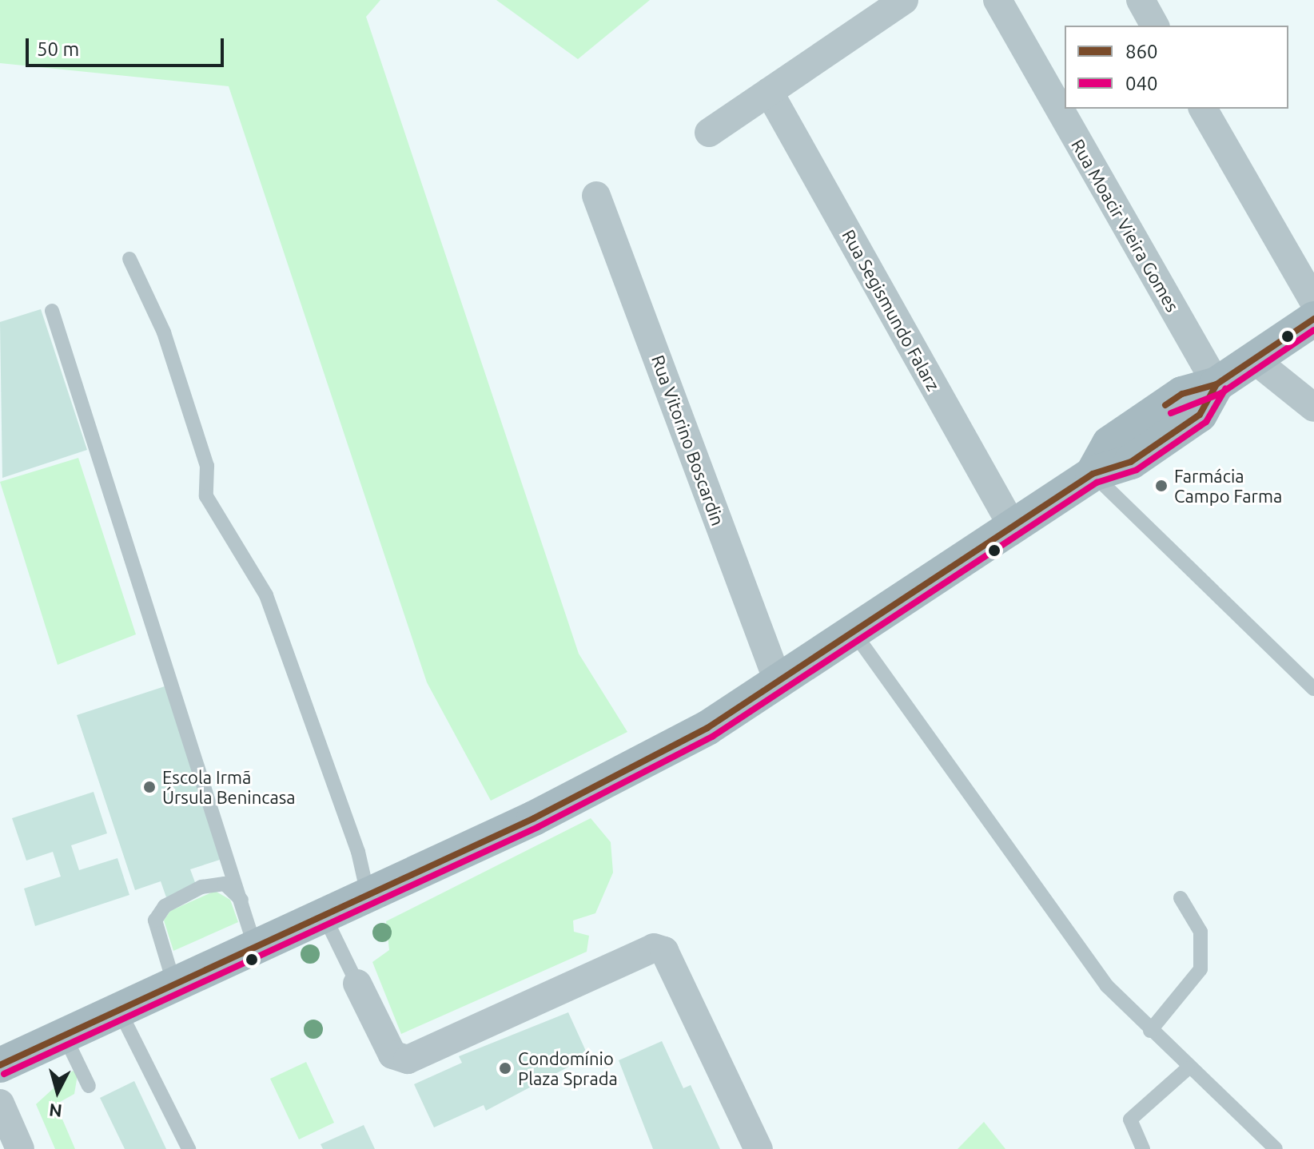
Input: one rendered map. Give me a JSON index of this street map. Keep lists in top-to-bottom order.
{
  "streets": {
    "street": ["Rua Moacir Vieira Gomes", "Rua Segismundo Falarz", "Rua Vitorino Boscardin"]
  },
  "places": ["Farmácia Campo Farma", "Escola Irmã Úrsula Benincasa", "Condomínio Plaza Sprada"],
  "lines": ["transit line 860", "transit line 040"],
  "legend": ["860", "040"],
  "scale_bar": "50 m",
  "north": "bottom"
}
